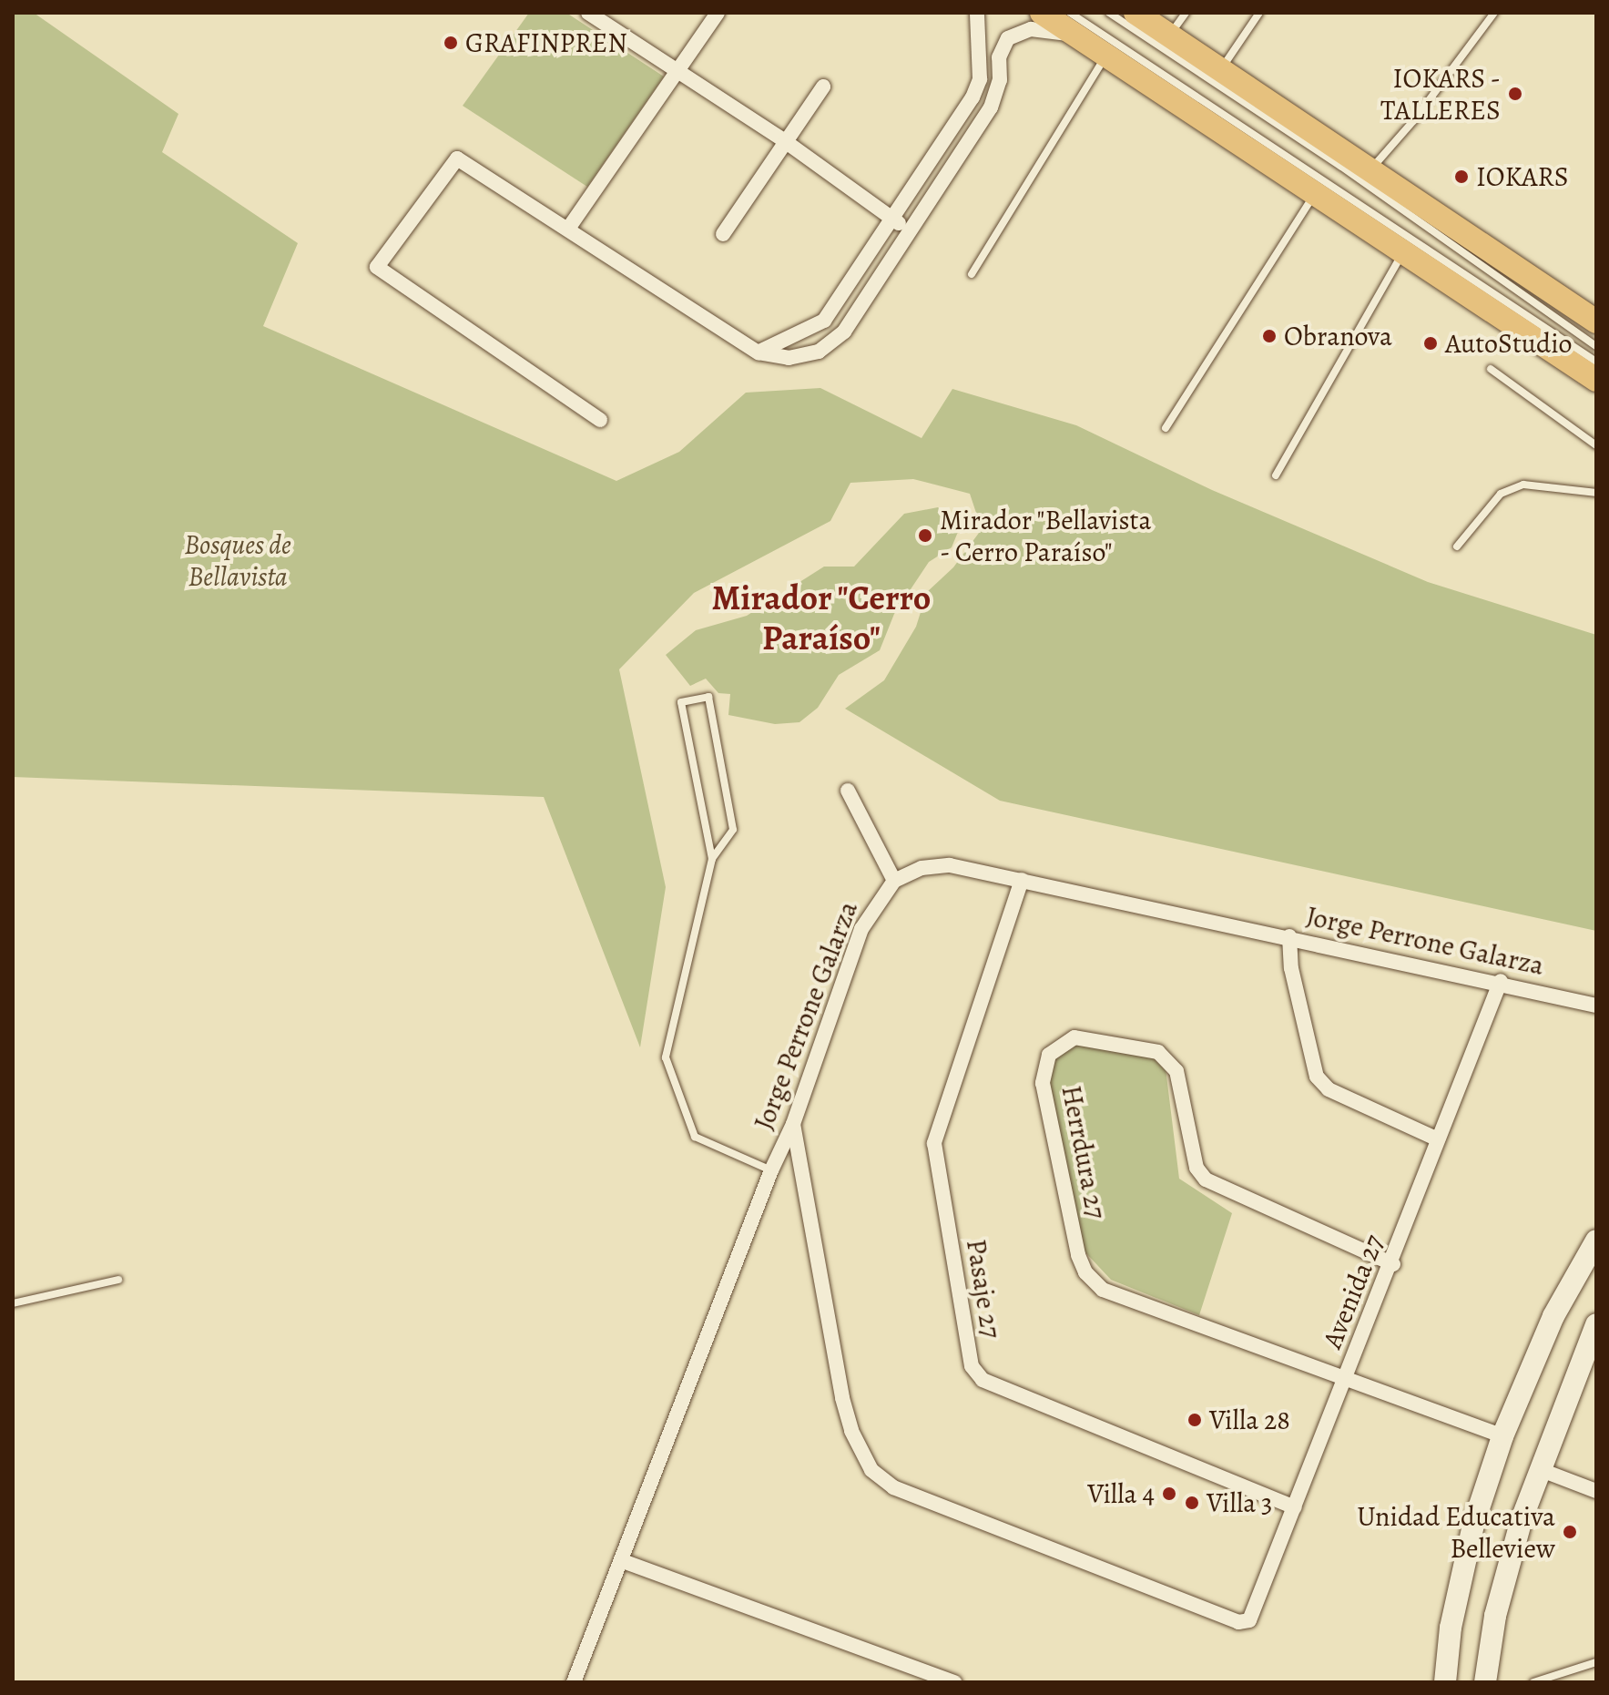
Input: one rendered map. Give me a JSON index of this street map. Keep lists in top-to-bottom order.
{
  "streets": {
    "street": [
      "Jorge Perrone Galarza",
      "Herrdura 27",
      "Pasaje 27",
      "Avenida 27"
    ]
  },
  "crossings": [
    ["Jorge Perrone Galarza", "Pasaje 27"],
    ["Jorge Perrone Galarza", "Avenida 27"],
    ["Herrdura 27", "Avenida 27"],
    ["Pasaje 27", "Avenida 27"]
  ],
  "districts": ["Mirador \"Cerro Paraíso\""],
  "parks": ["Bosques de Bellavista"],
  "places": [
    "GRAFINPREN",
    "IOKARS - TALLERES",
    "IOKARS",
    "Obranova",
    "AutoStudio",
    "Mirador \"Bellavista - Cerro Paraíso\"",
    "Villa 28",
    "Villa 4",
    "Villa 3",
    "Unidad Educativa Belleview"
  ]
}
